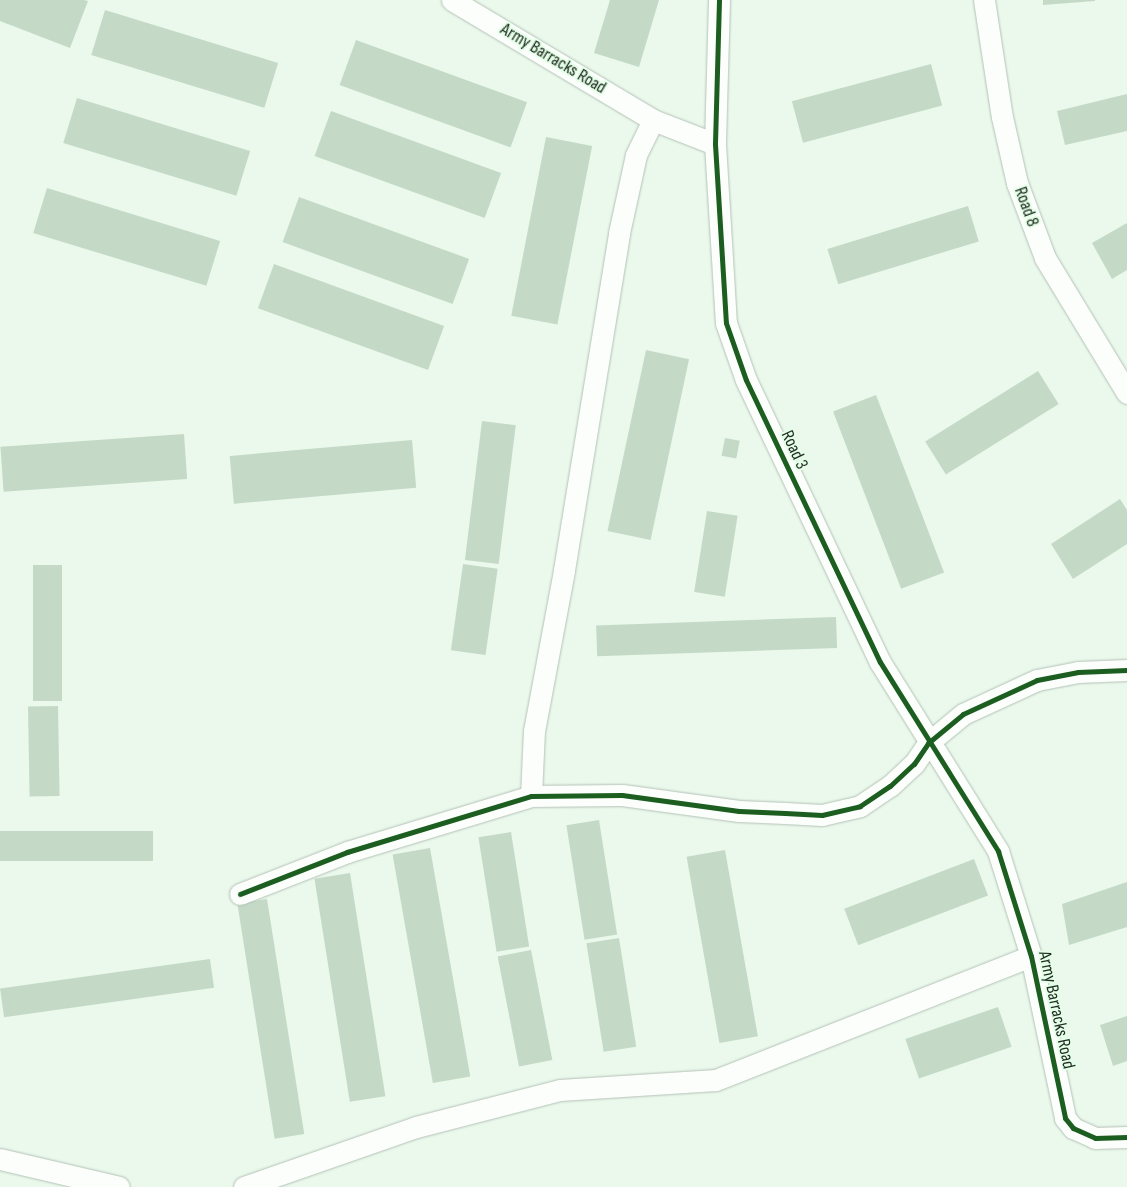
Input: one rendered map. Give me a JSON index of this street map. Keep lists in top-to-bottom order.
{
  "streets": {
    "street": ["Army Barracks Road", "Road 8", "Road 3"]
  },
  "crossings": [
    ["Army Barracks Road", "Road 3"]
  ]
}
